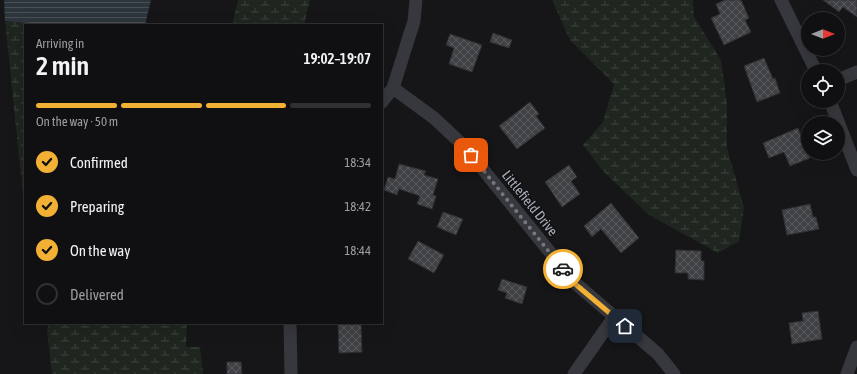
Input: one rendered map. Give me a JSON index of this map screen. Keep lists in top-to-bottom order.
{
  "streets": {
    "street": ["Littlefield Drive"]
  },
  "north": "right",
  "page": {
    "heading": ["2 min", "Arriving in", "19:02–19:07"],
    "bar": "On the way · 50 m",
    "list": [
      ["Confirmed", "18:34"],
      ["Preparing", "18:42"],
      ["On the way", "18:44"],
      "Delivered"
    ]
  }
}
